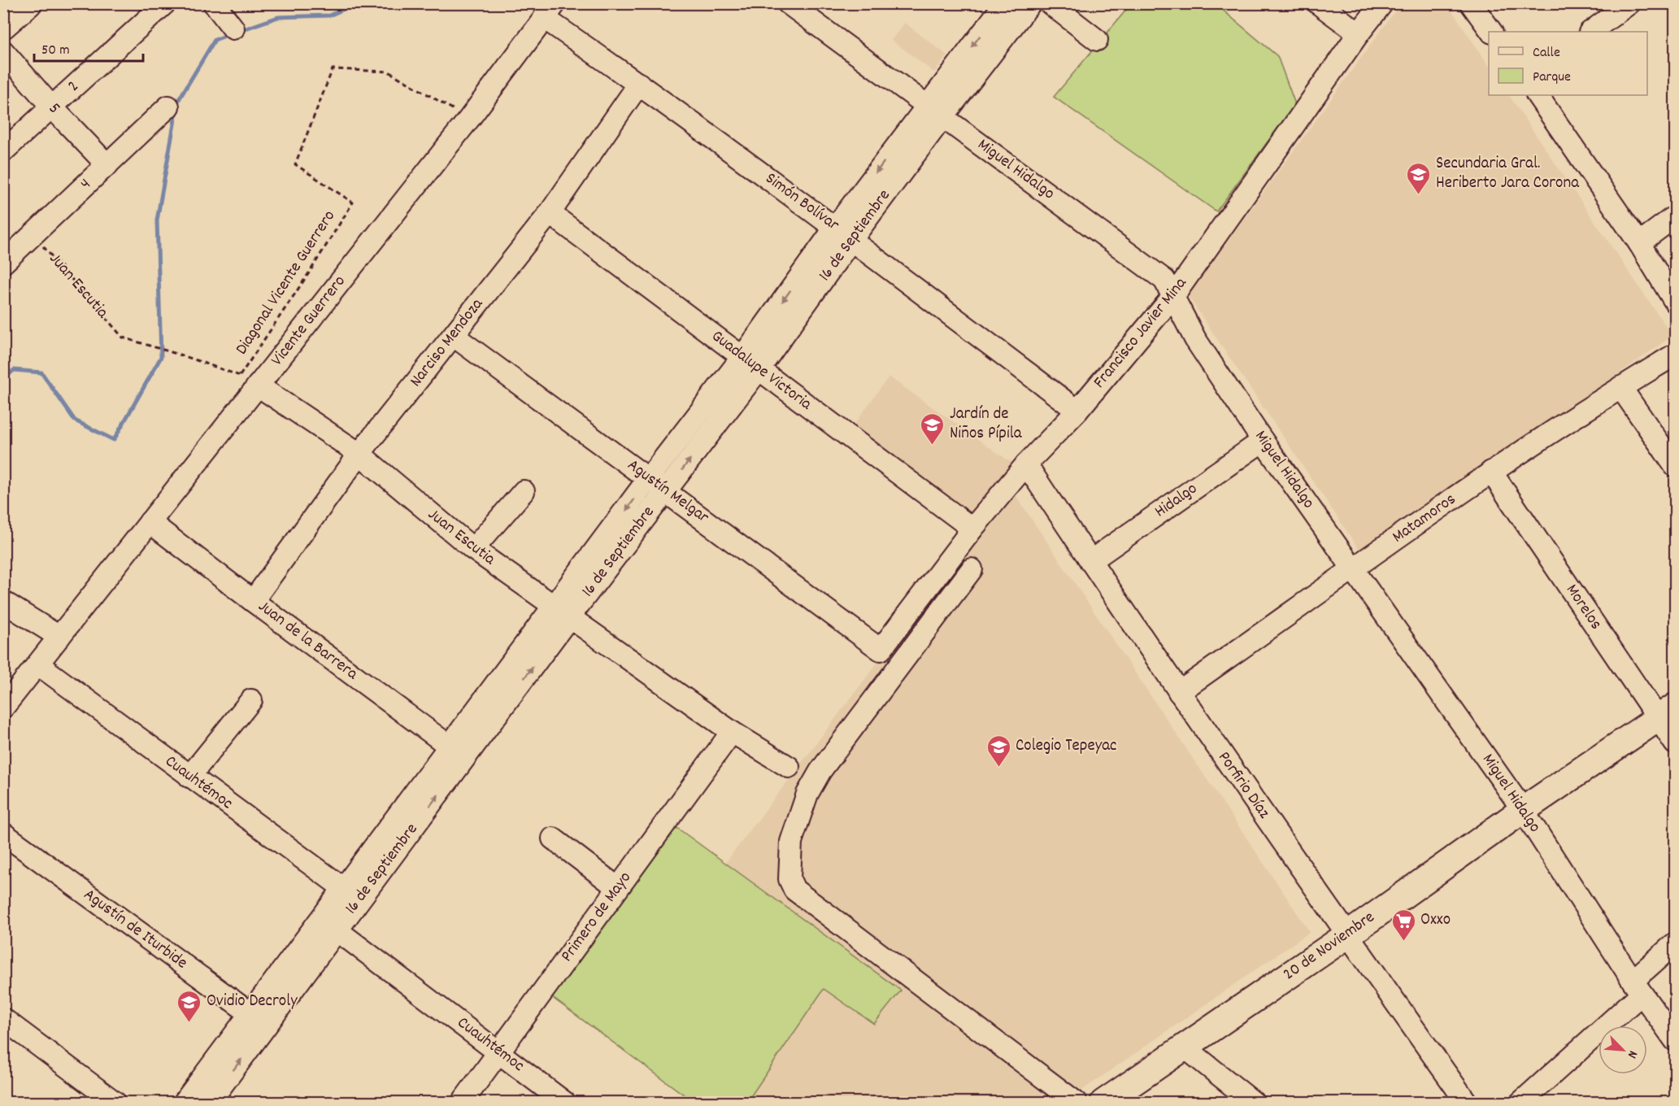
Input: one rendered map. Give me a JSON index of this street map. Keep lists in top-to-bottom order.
{
  "streets": {
    "main road": ["20 de Noviembre"],
    "street": [
      "2",
      "5",
      "Miguel Hidalgo",
      "4",
      "Simón Bolívar",
      "16 de Septiembre",
      "Juan Escutia",
      "Vicente Guerrero",
      "Francisco Javier Mina",
      "Narciso Mendoza",
      "Guadalupe Victoria",
      "Agustín Melgar",
      "Hidalgo",
      "Matamoros",
      "Morelos",
      "Juan de la Barrera",
      "Cuauhtémoc",
      "Porfirio Díaz",
      "Primero de Mayo",
      "Agustín de Iturbide"
    ],
    "path": ["Diagonal Vicente Guerrero"]
  },
  "crossings": [
    ["2", "5"],
    ["5", "4"],
    ["Miguel Hidalgo", "16 de Septiembre"],
    ["Miguel Hidalgo", "Francisco Javier Mina"],
    ["Miguel Hidalgo", "Hidalgo"],
    ["Miguel Hidalgo", "Matamoros"],
    ["Miguel Hidalgo", "20 de Noviembre"],
    ["4", "Juan Escutia"],
    ["Simón Bolívar", "16 de Septiembre"],
    ["Simón Bolívar", "Vicente Guerrero"],
    ["Simón Bolívar", "Francisco Javier Mina"],
    ["Simón Bolívar", "Narciso Mendoza"],
    ["16 de Septiembre", "Juan Escutia"],
    ["16 de Septiembre", "Guadalupe Victoria"],
    ["16 de Septiembre", "Agustín Melgar"],
    ["16 de Septiembre", "Juan de la Barrera"],
    ["16 de Septiembre", "Cuauhtémoc"],
    ["16 de Septiembre", "Agustín de Iturbide"],
    ["Diagonal Vicente Guerrero", "Juan Escutia"],
    ["Diagonal Vicente Guerrero", "Vicente Guerrero"],
    ["Juan Escutia", "Vicente Guerrero"],
    ["Juan Escutia", "Narciso Mendoza"],
    ["Juan Escutia", "Primero de Mayo"],
    ["Vicente Guerrero", "Juan de la Barrera"],
    ["Vicente Guerrero", "Cuauhtémoc"],
    ["Francisco Javier Mina", "Guadalupe Victoria"],
    ["Francisco Javier Mina", "Agustín Melgar"],
    ["Francisco Javier Mina", "Porfirio Díaz"],
    ["Narciso Mendoza", "Guadalupe Victoria"],
    ["Narciso Mendoza", "Agustín Melgar"],
    ["Narciso Mendoza", "Juan de la Barrera"],
    ["Hidalgo", "Porfirio Díaz"],
    ["Matamoros", "Morelos"],
    ["Matamoros", "Porfirio Díaz"],
    ["Morelos", "20 de Noviembre"],
    ["Cuauhtémoc", "Primero de Mayo"],
    ["Porfirio Díaz", "20 de Noviembre"]
  ],
  "places": {
    "school or university": [
      "Secundaria Gral. Heriberto Jara Corona",
      "Jardín de Niños Pípila",
      "Colegio Tepeyac",
      "Ovidio Decroly"
    ],
    "supermarket": ["Oxxo"]
  },
  "legend": ["Calle", "Parque"],
  "scale_bar": "50 m",
  "north": "bottom right"
}
